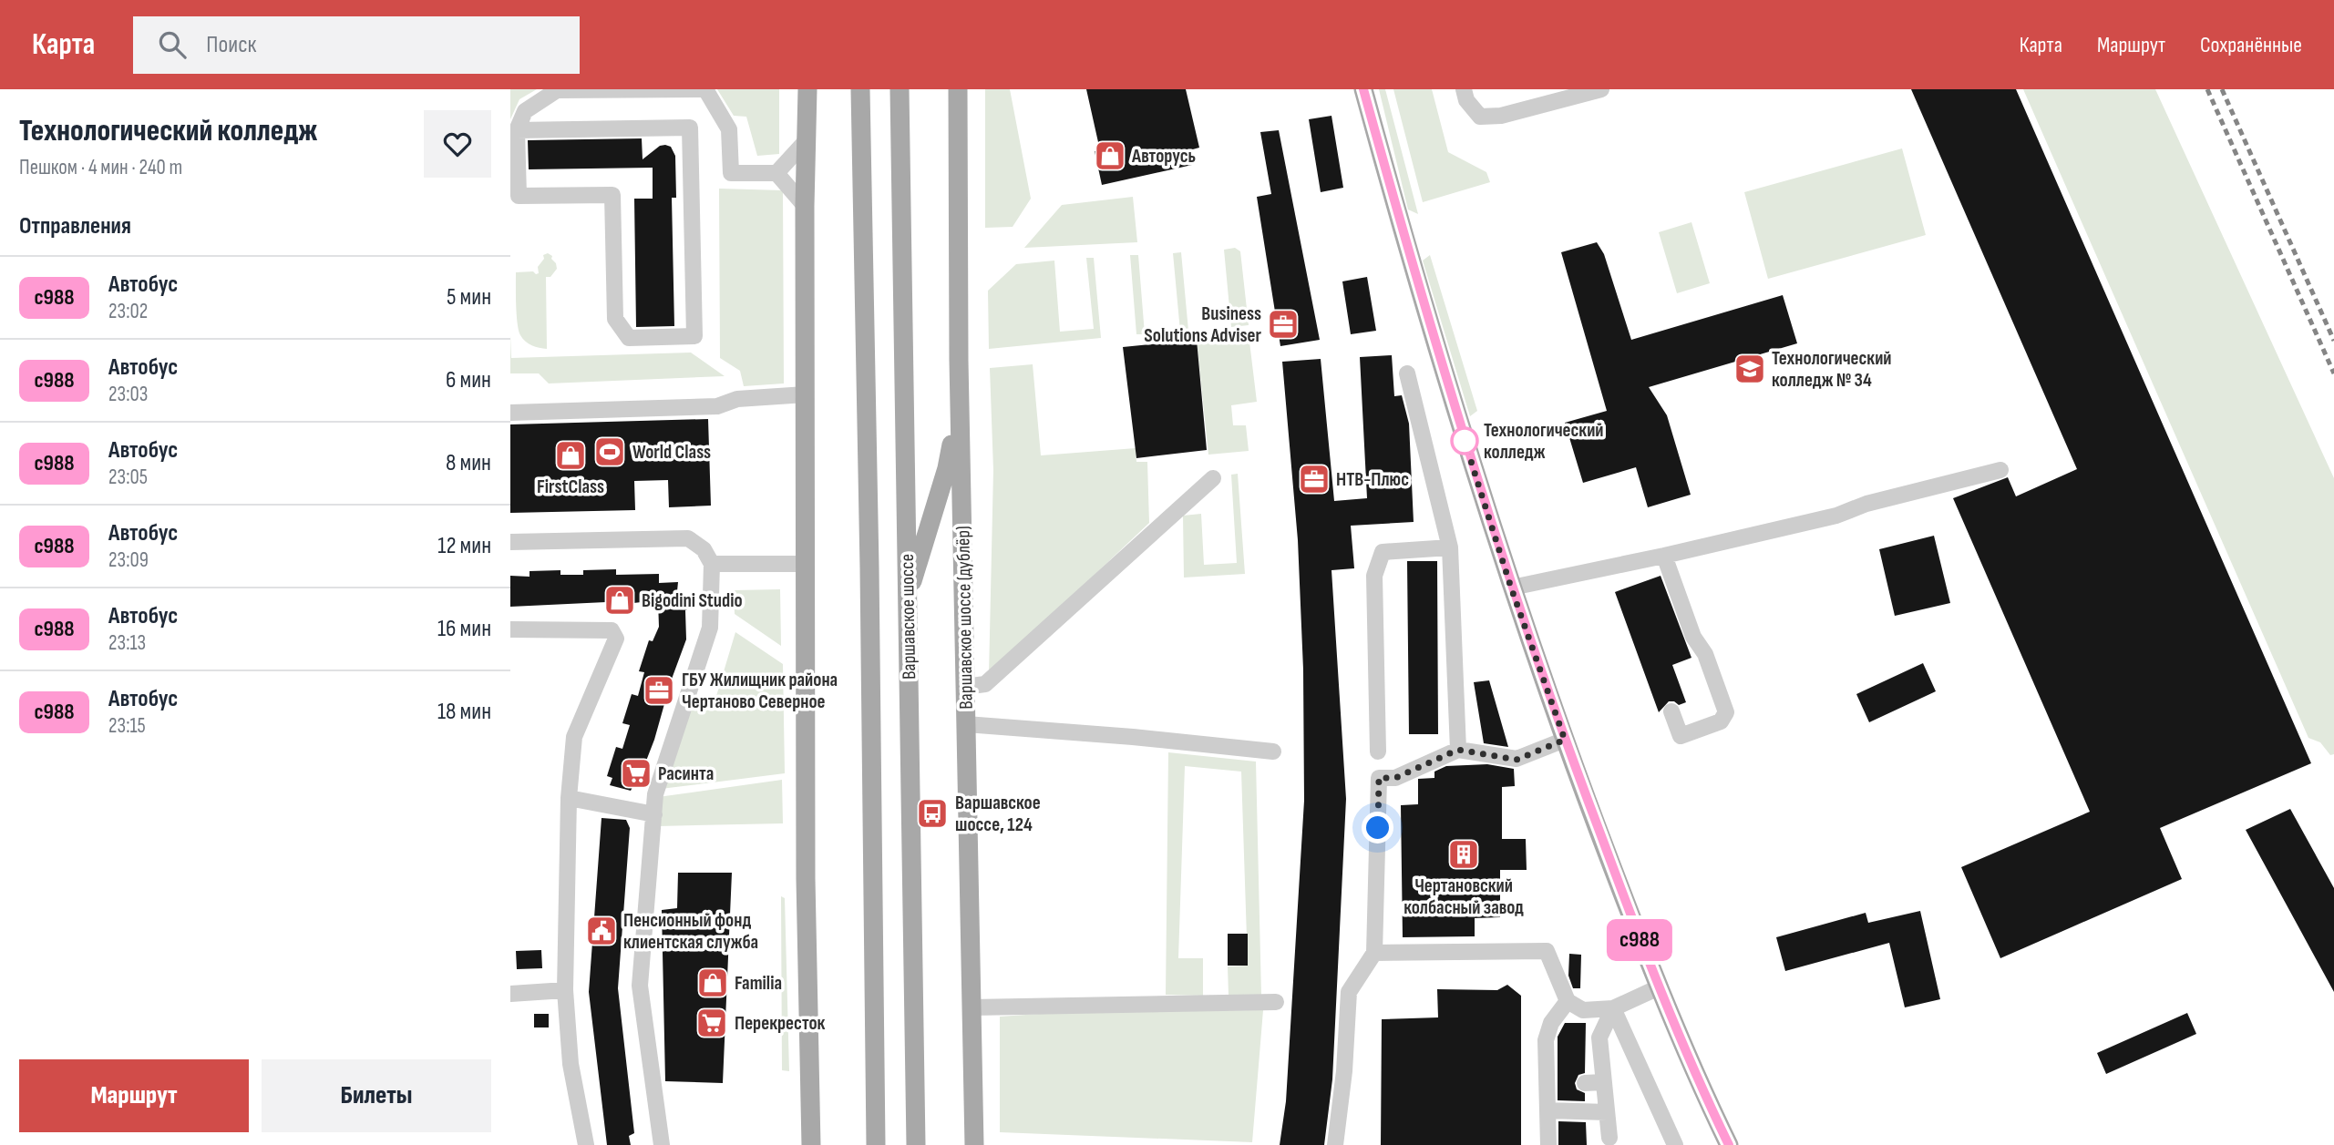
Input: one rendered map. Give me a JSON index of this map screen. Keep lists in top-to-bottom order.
{
  "streets": {
    "main road": ["Варшавское шоссе", "Варшавское шоссе (дублёр)"]
  },
  "places": {
    "shop": [
      "Авторусь",
      "FirstClass",
      "Bigodini Studio",
      "Familia"
    ],
    "office": ["Business Solutions Adviser", "НТВ-Плюс", "ГБУ Жилищник района Чертаново Северное"],
    "school or university": ["Технологический колледж № 34"],
    "other": ["Технологический колледж"],
    "sports": ["World Class"],
    "supermarket": ["Расинта", "Перекресток"],
    "bus stop": ["Варшавское шоссе, 124"],
    "building": ["Чертановский колбасный завод"],
    "public building": ["Пенсионный фонд клиентская служба"]
  },
  "lines": ["bus line с988"],
  "page": {
    "header": "Карта",
    "search": "Поиск",
    "nav": ["Карта", "Маршрут", "Сохранённые"],
    "heading": [
      ["Технологический колледж", "Пешком · 4 мин · 240 m"],
      "Отправления"
    ],
    "on_map": "с988",
    "list": [
      {
        "mark": "с988",
        "name": "Автобус",
        "note": "23:02",
        "value": "5 мин"
      },
      {
        "mark": "с988",
        "name": "Автобус",
        "note": "23:03",
        "value": "6 мин"
      },
      {
        "mark": "с988",
        "name": "Автобус",
        "note": "23:05",
        "value": "8 мин"
      },
      {
        "mark": "с988",
        "name": "Автобус",
        "note": "23:09",
        "value": "12 мин"
      },
      {
        "mark": "с988",
        "name": "Автобус",
        "note": "23:13",
        "value": "16 мин"
      },
      {
        "mark": "с988",
        "name": "Автобус",
        "note": "23:15",
        "value": "18 мин"
      }
    ],
    "buttons": ["Маршрут", "Билеты"]
  }
}
